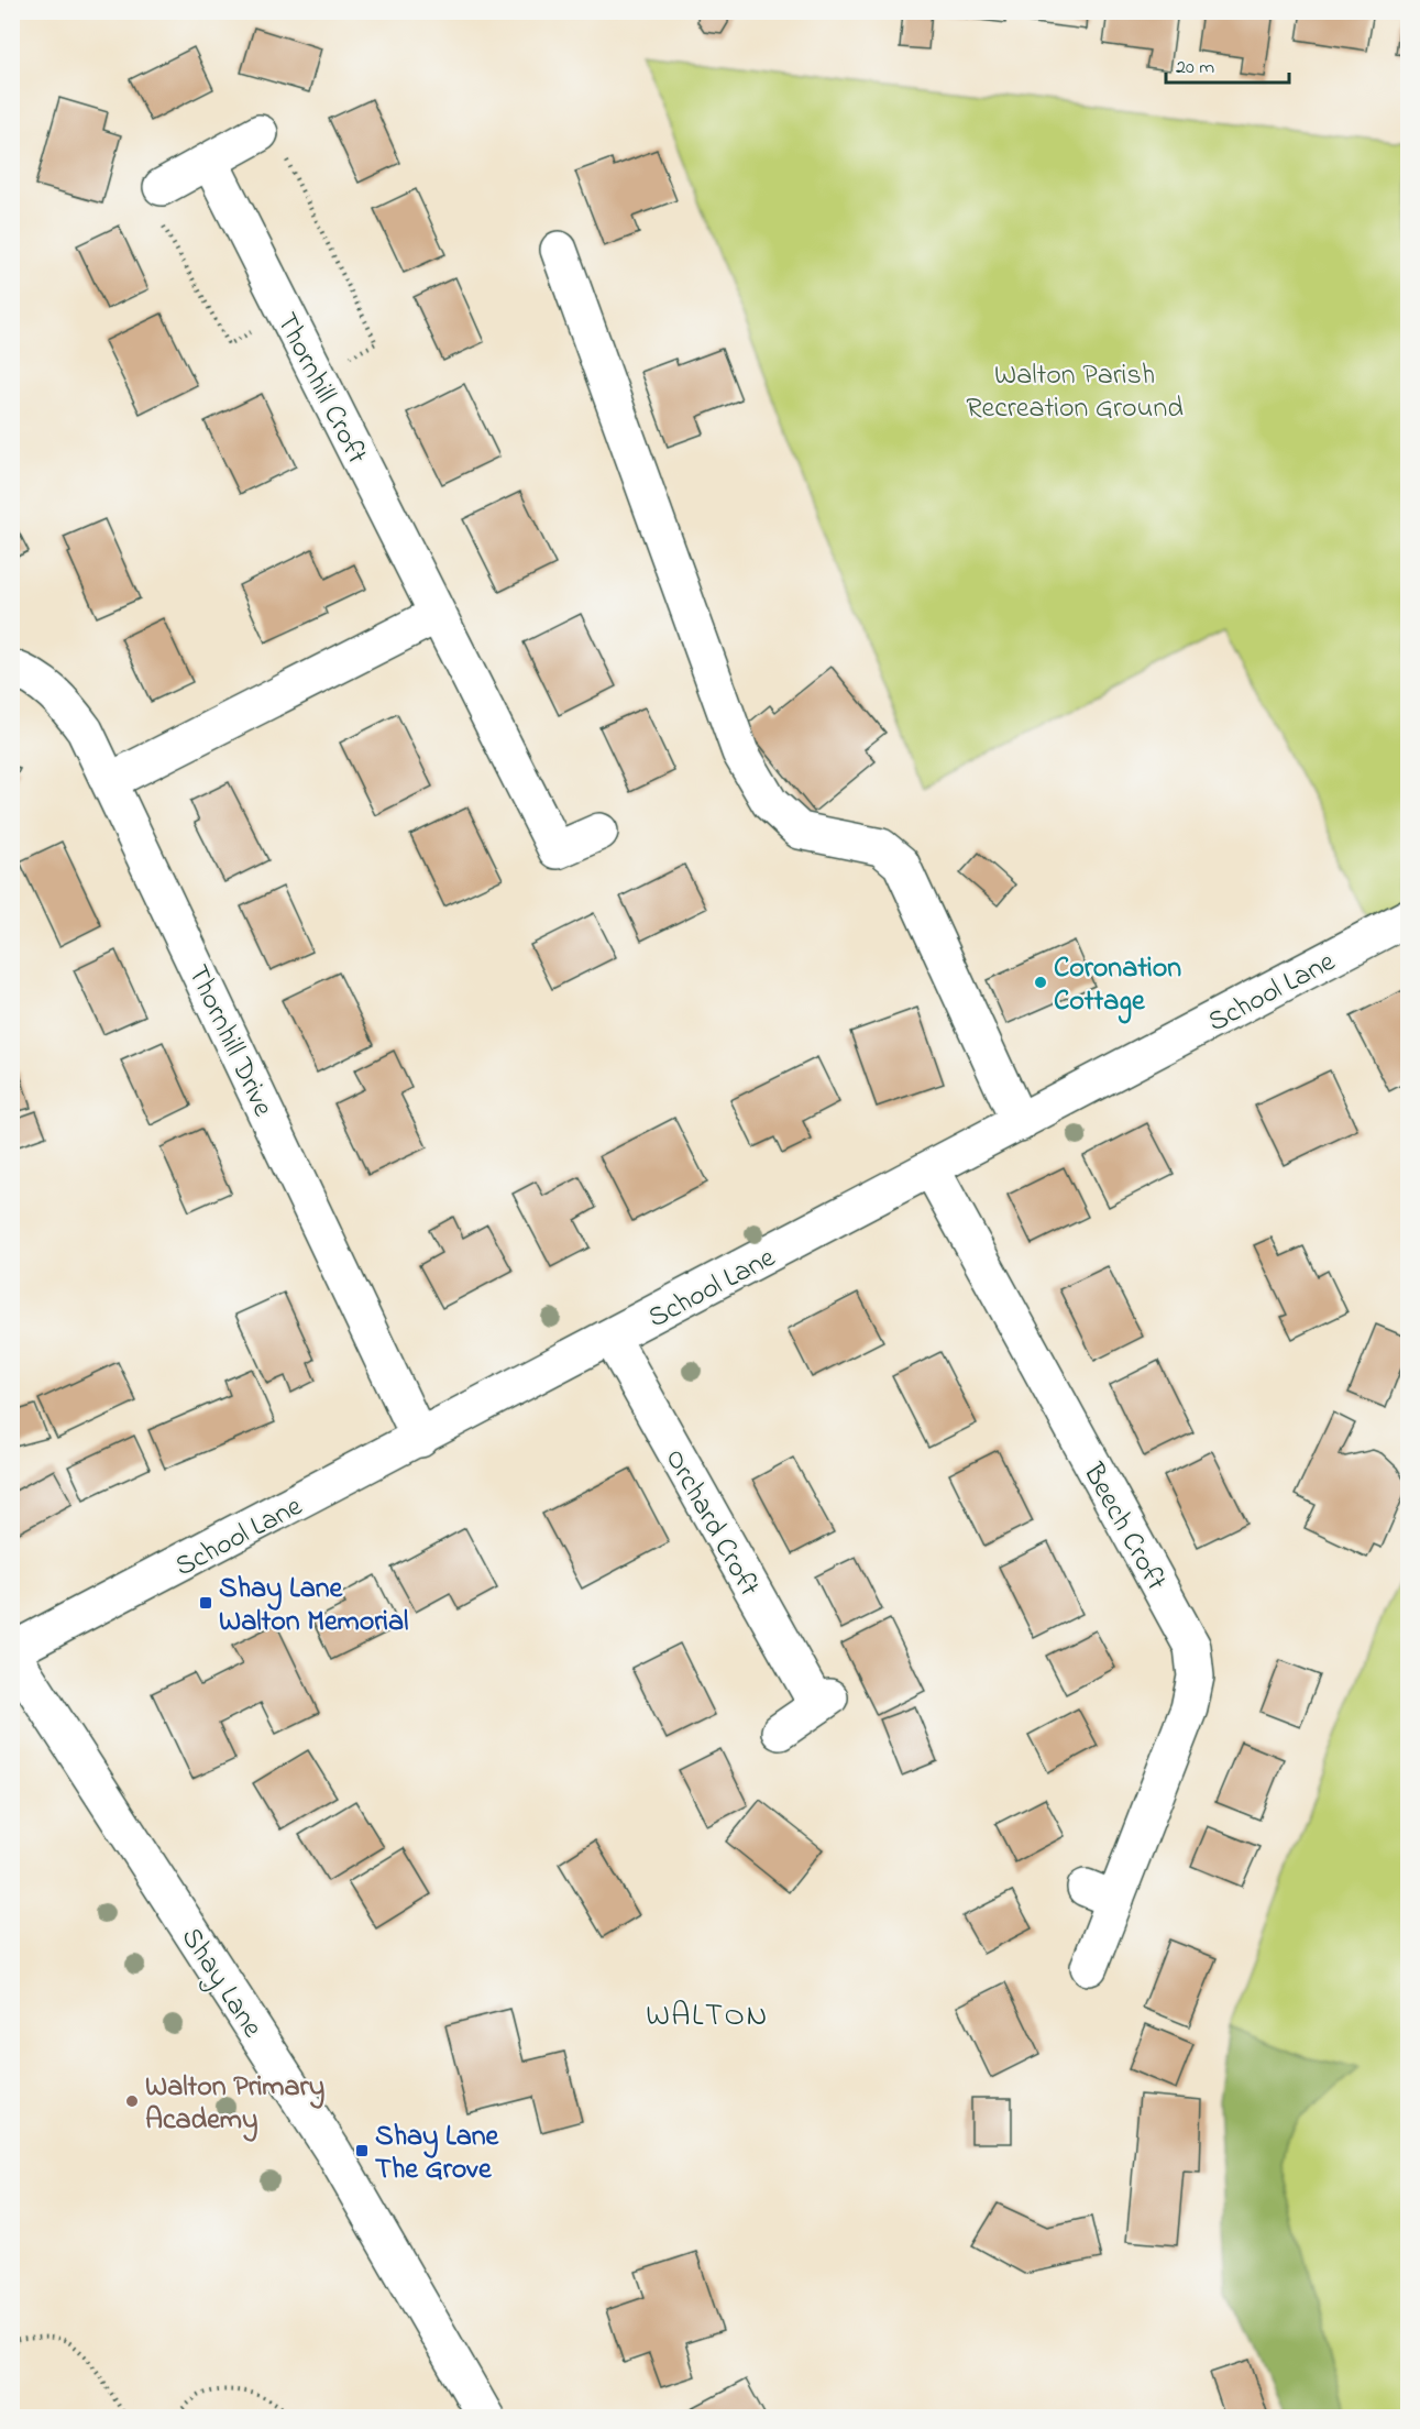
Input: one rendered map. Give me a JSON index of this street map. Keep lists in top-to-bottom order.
{
  "streets": {
    "street": [
      "Thornhill Croft",
      "School Lane",
      "Thornhill Drive",
      "Orchard Croft",
      "Beech Croft",
      "Shay Lane"
    ]
  },
  "crossings": [
    ["School Lane", "Thornhill Drive"],
    ["School Lane", "Orchard Croft"],
    ["School Lane", "Beech Croft"],
    ["School Lane", "Shay Lane"]
  ],
  "districts": ["WALTON"],
  "parks": ["Walton Parish Recreation Ground"],
  "places": {
    "other": ["Coronation Cottage", "Walton Primary Academy"],
    "transit": ["Shay Lane Walton Memorial", "Shay Lane The Grove"]
  },
  "scale_bar": "20 m"
}
